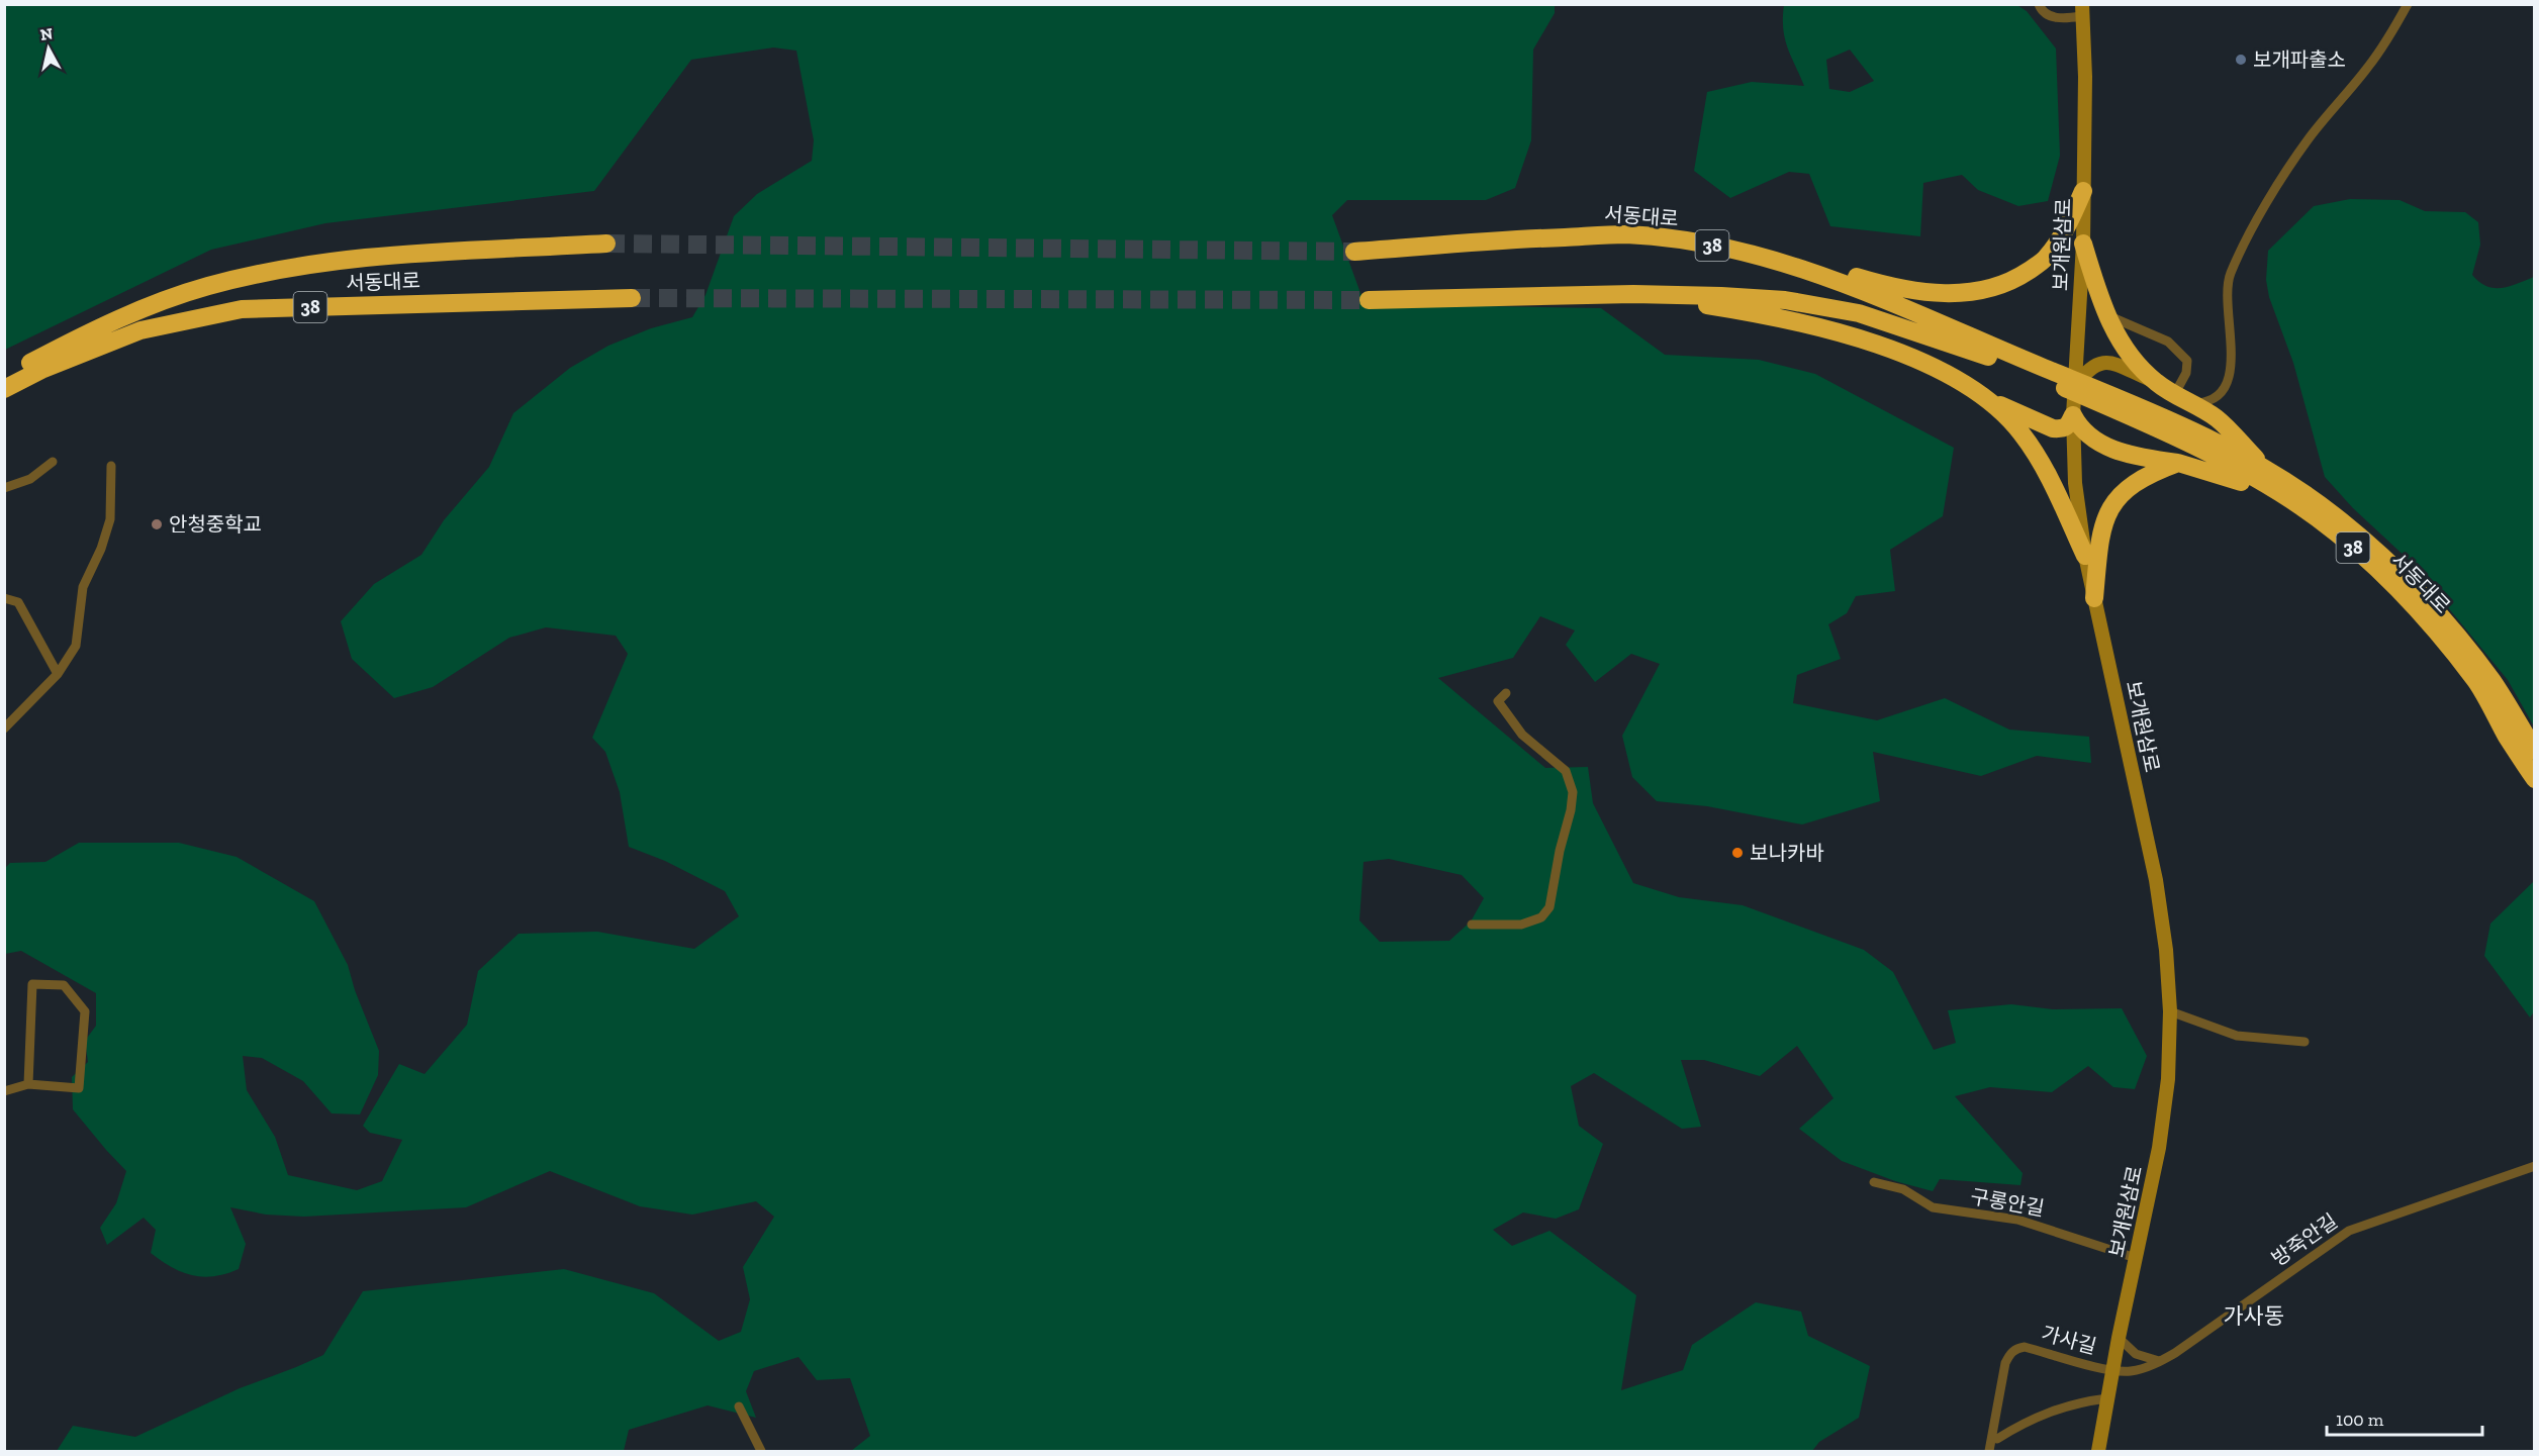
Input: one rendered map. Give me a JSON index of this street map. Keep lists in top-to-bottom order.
{
  "streets": {
    "highway": ["서동대로", "38"],
    "main road": ["보개원삼로"],
    "street": ["구롱안길", "방죽안길", "가사길"]
  },
  "crossings": [
    ["서동대로", "38"],
    ["보개원삼로", "구롱안길"],
    ["보개원삼로", "방죽안길"],
    ["보개원삼로", "가사길"],
    ["방죽안길", "가사길"]
  ],
  "districts": ["가사동"],
  "places": ["보개파출소", "안청중학교", "보나카바"],
  "scale_bar": "100 m",
  "north": "top"
}
